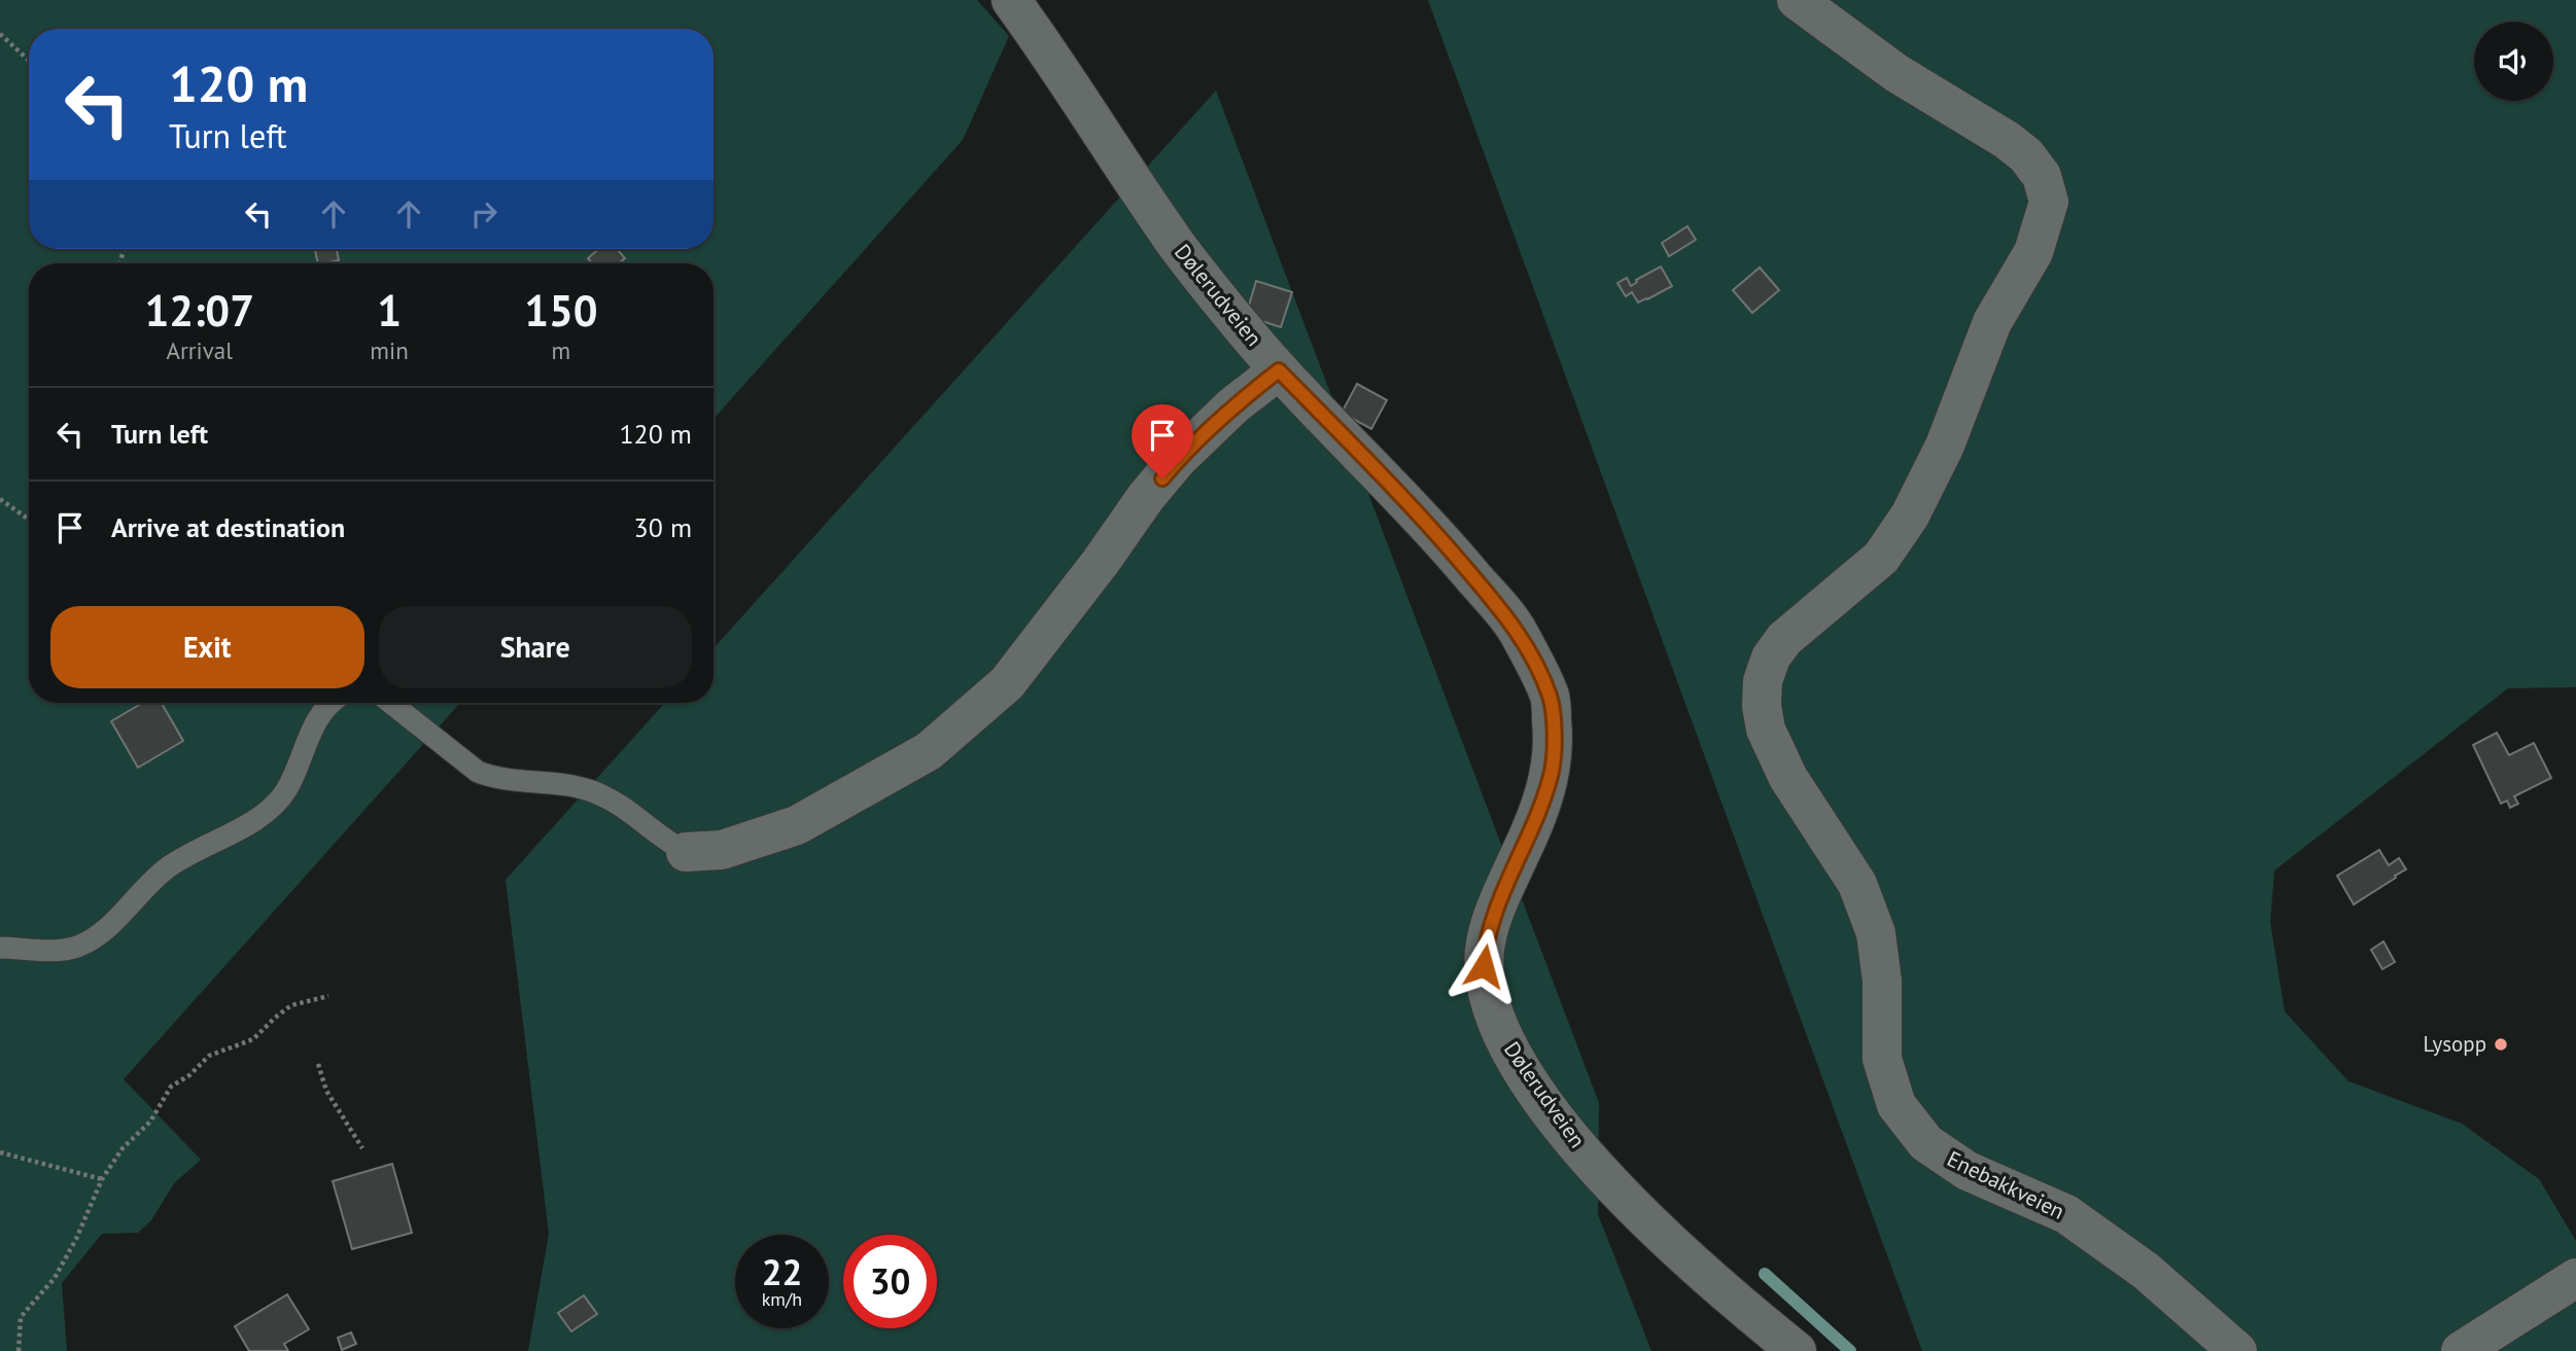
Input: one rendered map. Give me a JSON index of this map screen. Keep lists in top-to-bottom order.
{
  "streets": {
    "street": ["Dølerudveien", "Enebakkveien"]
  },
  "places": ["Lysopp"],
  "page": {
    "turn": ["120 m", "Turn left"],
    "eta": [
      "12:07",
      "Arrival",
      "1",
      "min",
      "150",
      "m"
    ],
    "list": [
      {
        "name": "Turn left",
        "value": "120 m"
      },
      {
        "name": "Arrive at destination",
        "value": "30 m"
      }
    ],
    "buttons": ["Exit", "Share"],
    "speed": "22 km/h",
    "limit": "30"
  }
}
